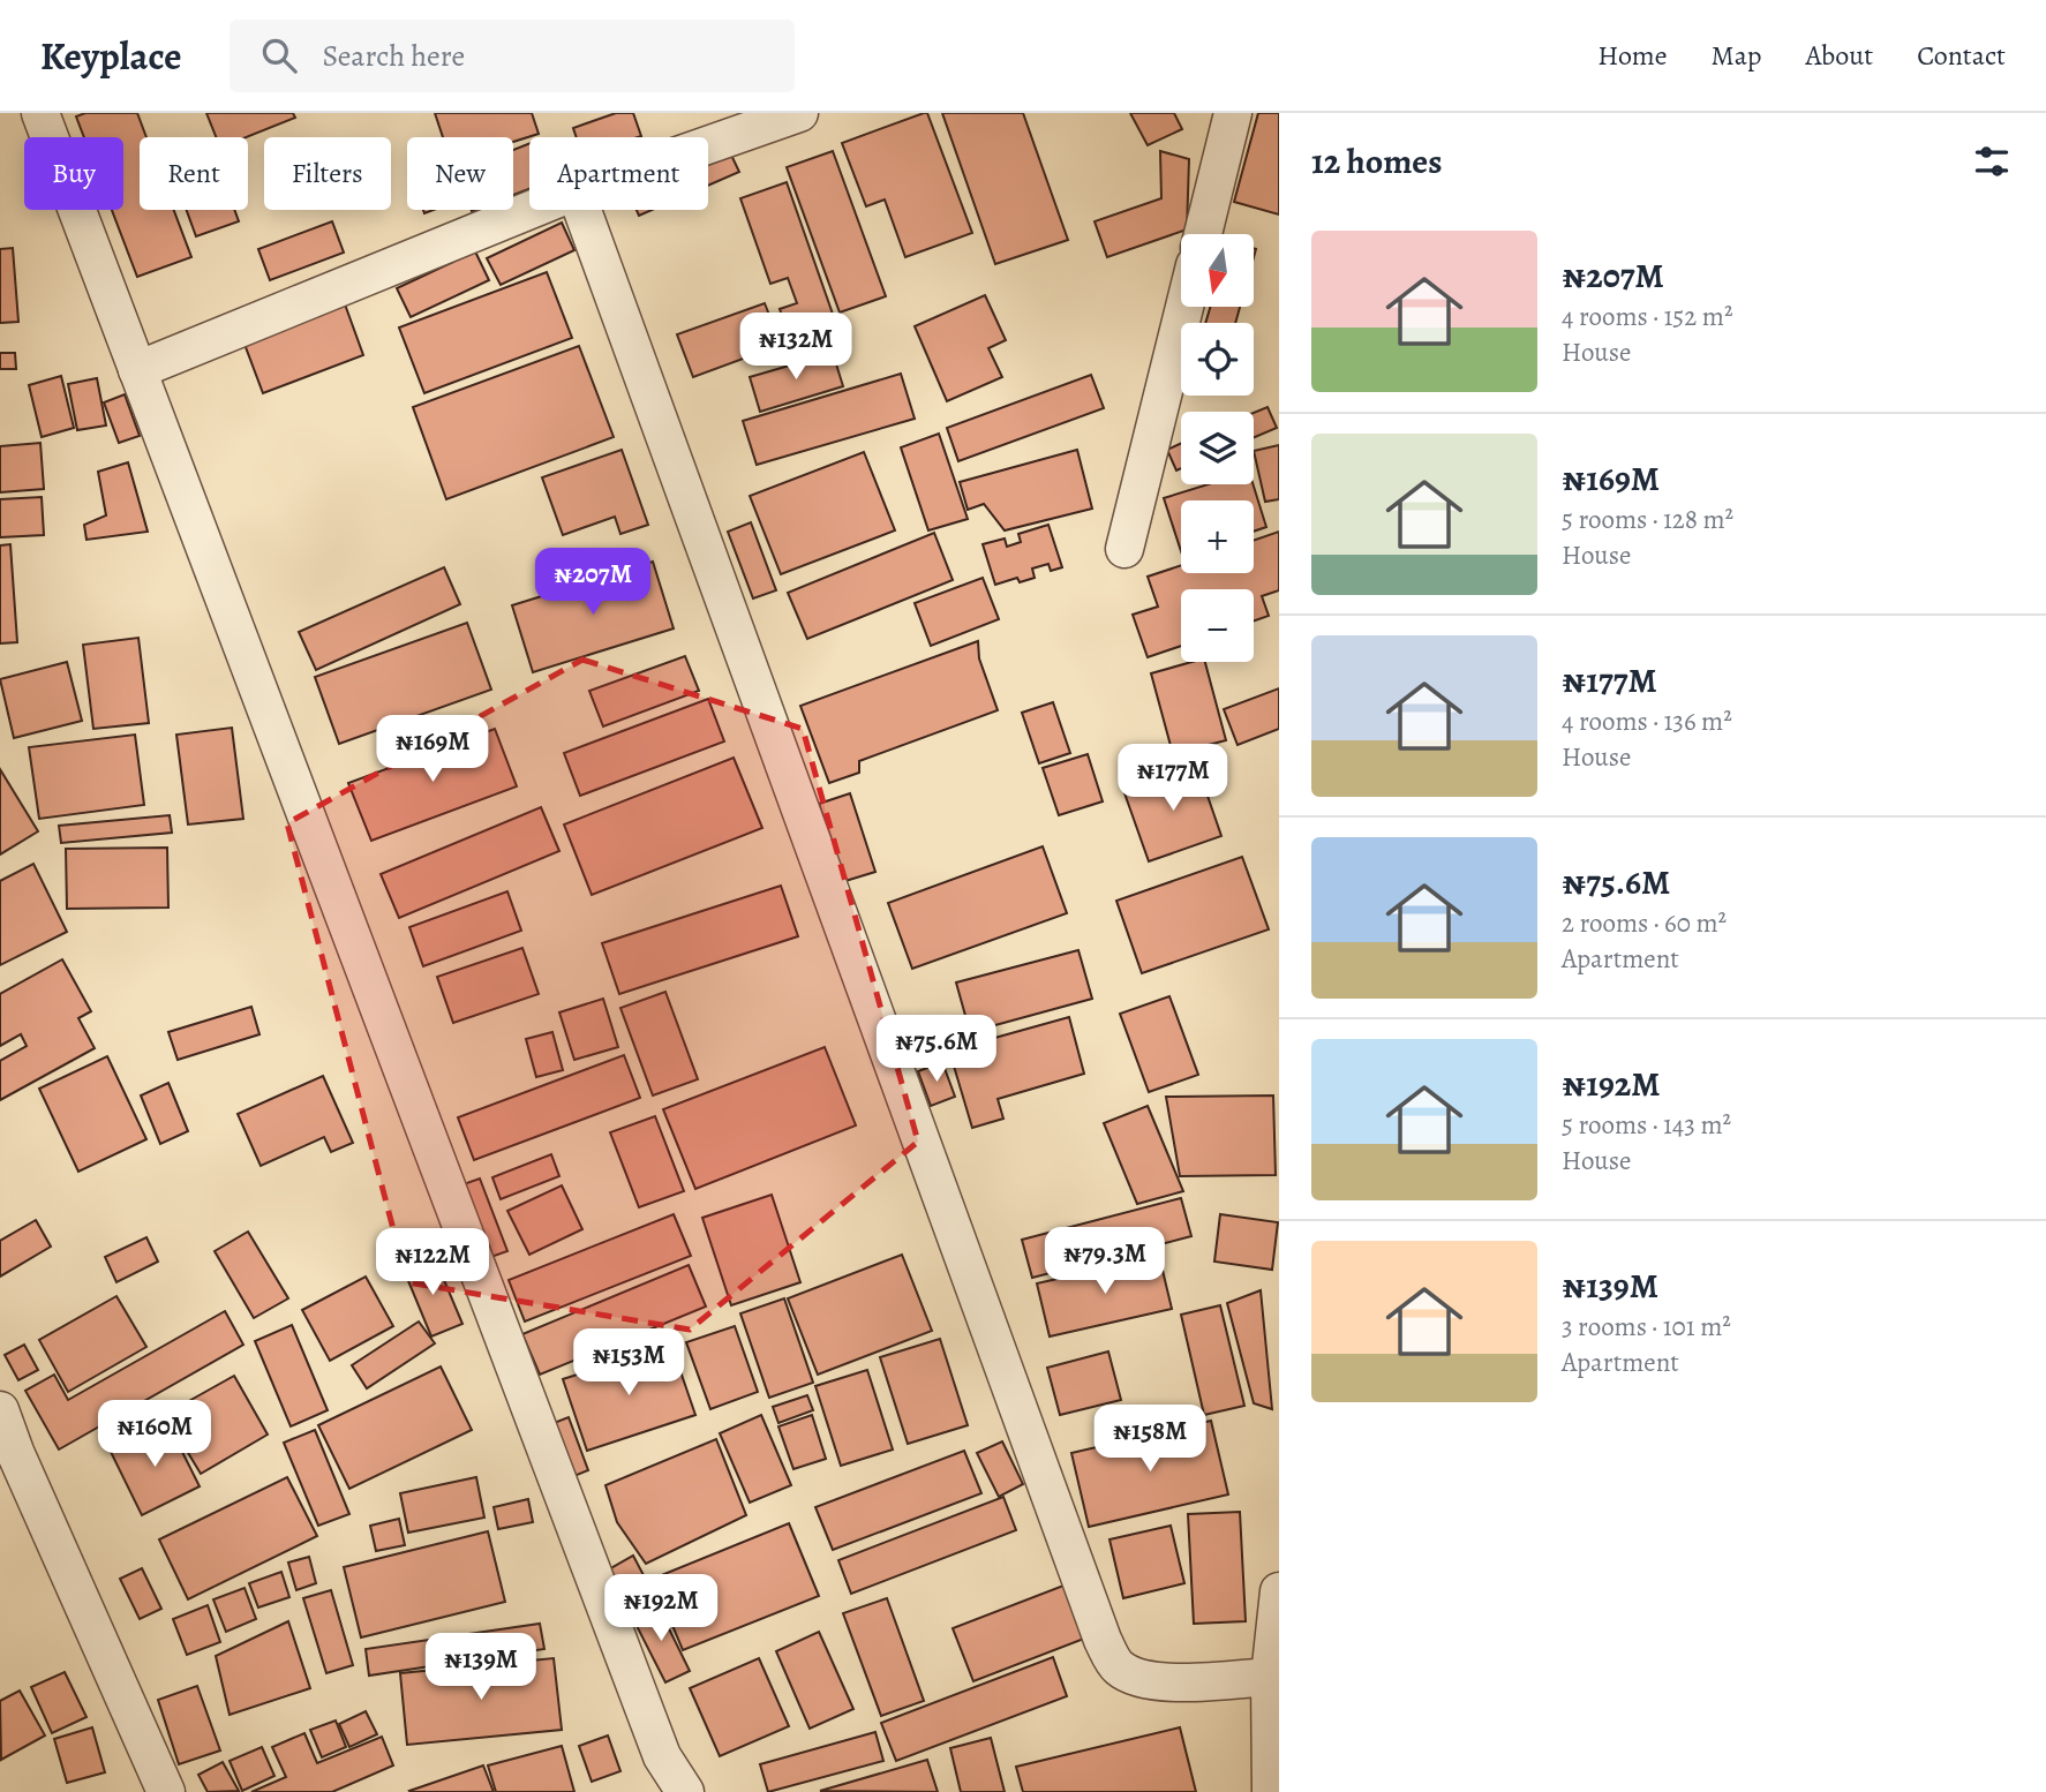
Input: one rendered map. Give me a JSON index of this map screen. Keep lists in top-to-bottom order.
{
  "north": "bottom",
  "page": {
    "header": "Keyplace",
    "search": "Search here",
    "nav": [
      "Home",
      "Map",
      "About",
      "Contact"
    ],
    "heading": "12 homes",
    "chip": [
      "Buy",
      "Rent",
      "Filters",
      "New",
      "Apartment"
    ],
    "list": [
      {
        "name": "₦207M",
        "note": "4 rooms · 152 m² · House"
      },
      {
        "name": "₦169M",
        "note": "5 rooms · 128 m² · House"
      },
      {
        "name": "₦177M",
        "note": "4 rooms · 136 m² · House"
      },
      {
        "name": "₦75.6M",
        "note": "2 rooms · 60 m² · Apartment"
      },
      {
        "name": "₦192M",
        "note": "5 rooms · 143 m² · House"
      },
      {
        "name": "₦139M",
        "note": "3 rooms · 101 m² · Apartment"
      }
    ],
    "map_buttons": ["+", "−"],
    "price": [
      "₦132M",
      "₦207M",
      "₦169M",
      "₦177M",
      "₦75.6M",
      "₦79.3M",
      "₦122M",
      "₦153M",
      "₦160M",
      "₦158M",
      "₦192M",
      "₦139M"
    ]
  }
}
